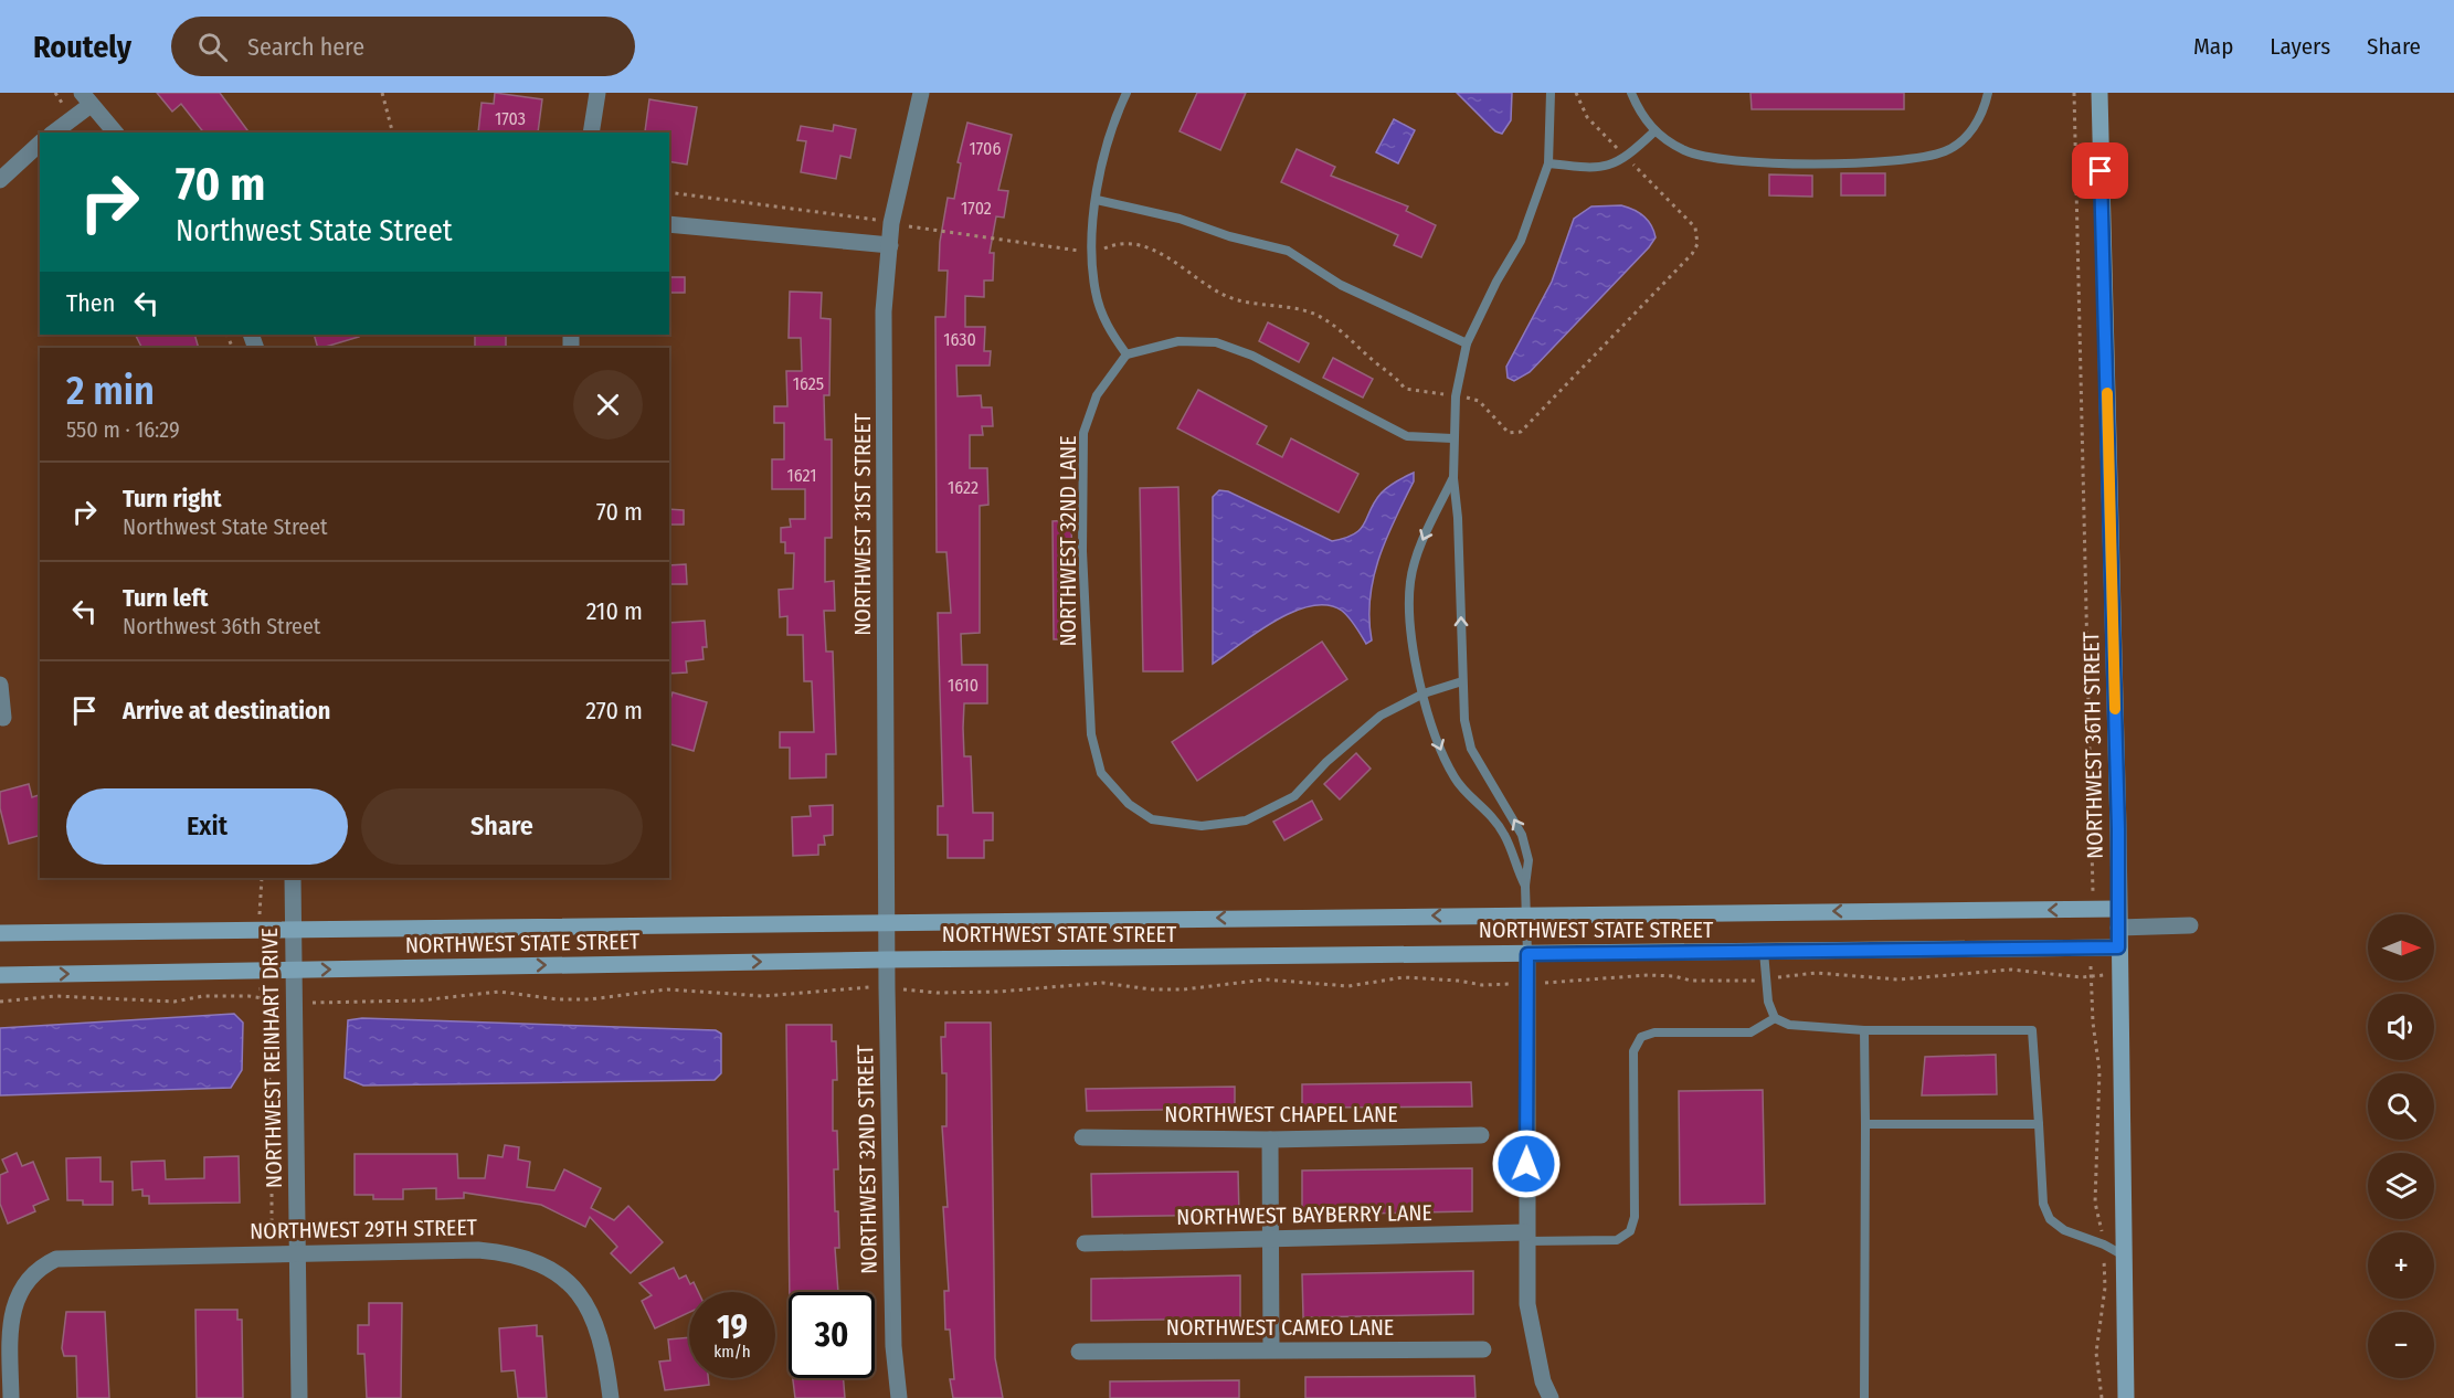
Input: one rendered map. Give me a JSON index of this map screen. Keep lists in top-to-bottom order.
{
  "streets": {
    "main road": ["NORTHWEST 36TH STREET", "NORTHWEST STATE STREET"],
    "street": [
      "NORTHWEST 31ST STREET",
      "NORTHWEST REINHART DRIVE",
      "NORTHWEST CHAPEL LANE",
      "NORTHWEST 32ND STREET",
      "NORTHWEST BAYBERRY LANE",
      "NORTHWEST 29TH STREET",
      "NORTHWEST CAMEO LANE"
    ],
    "lane": ["NORTHWEST 32ND LANE"]
  },
  "crossings": [
    ["NORTHWEST 31ST STREET", "NORTHWEST STATE STREET"],
    ["NORTHWEST 31ST STREET", "NORTHWEST 32ND STREET"],
    ["NORTHWEST 36TH STREET", "NORTHWEST STATE STREET"],
    ["NORTHWEST STATE STREET", "NORTHWEST REINHART DRIVE"],
    ["NORTHWEST STATE STREET", "NORTHWEST 32ND STREET"],
    ["NORTHWEST REINHART DRIVE", "NORTHWEST 29TH STREET"]
  ],
  "house_numbers": [
    "1703",
    "1706",
    "1702",
    "1630",
    "1625",
    "1621",
    "1622",
    "1610"
  ],
  "north": "right",
  "page": {
    "header": "Routely",
    "search": "Search here",
    "nav": ["Map", "Layers", "Share"],
    "turn": ["70 m", "Northwest State Street"],
    "then": "Then",
    "heading": ["2 min", "550 m · 16:29"],
    "list": [
      {
        "name": "Turn right",
        "note": "Northwest State Street",
        "value": "70 m"
      },
      {
        "name": "Turn left",
        "note": "Northwest 36th Street",
        "value": "210 m"
      },
      {
        "name": "Arrive at destination",
        "value": "270 m"
      }
    ],
    "buttons": ["Exit", "Share"],
    "map_buttons": ["+", "−"],
    "speed": "19 km/h",
    "limit": "30"
  }
}
